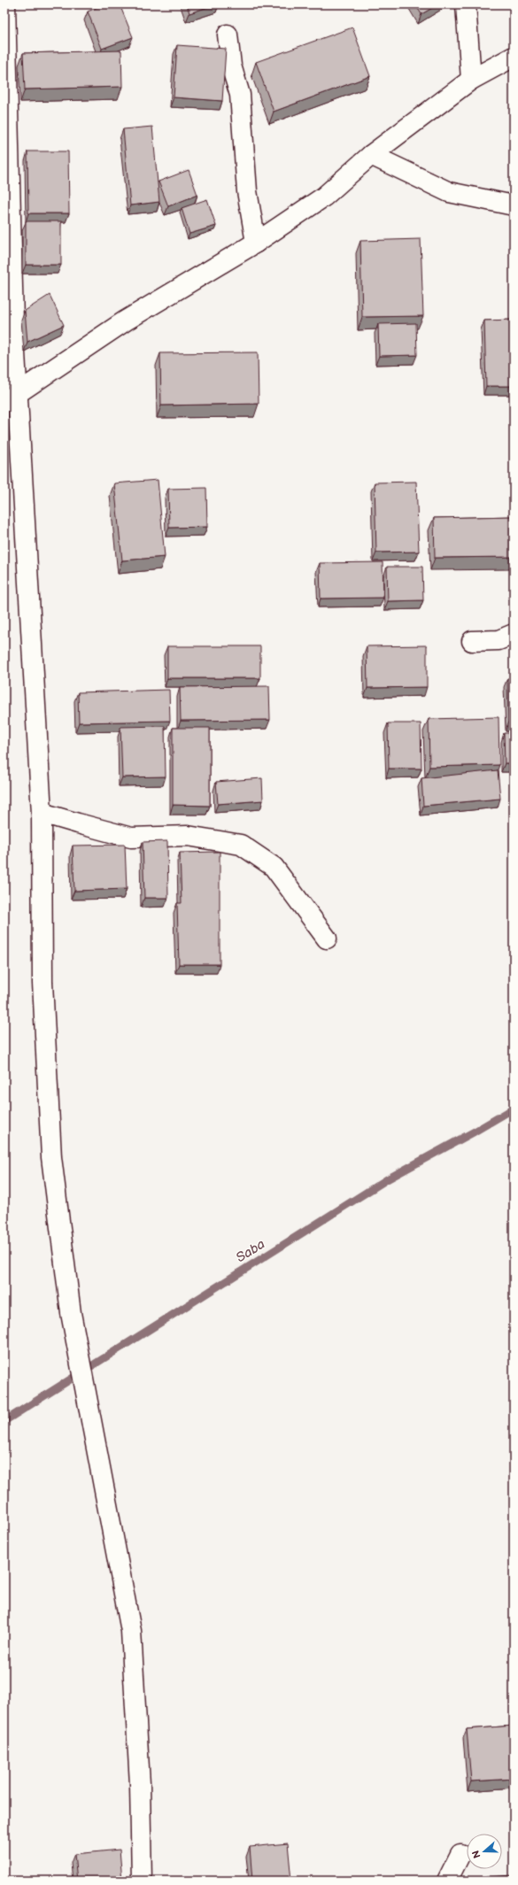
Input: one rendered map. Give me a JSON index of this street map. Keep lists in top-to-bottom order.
{
  "water": ["Saba"],
  "north": "left"
}
